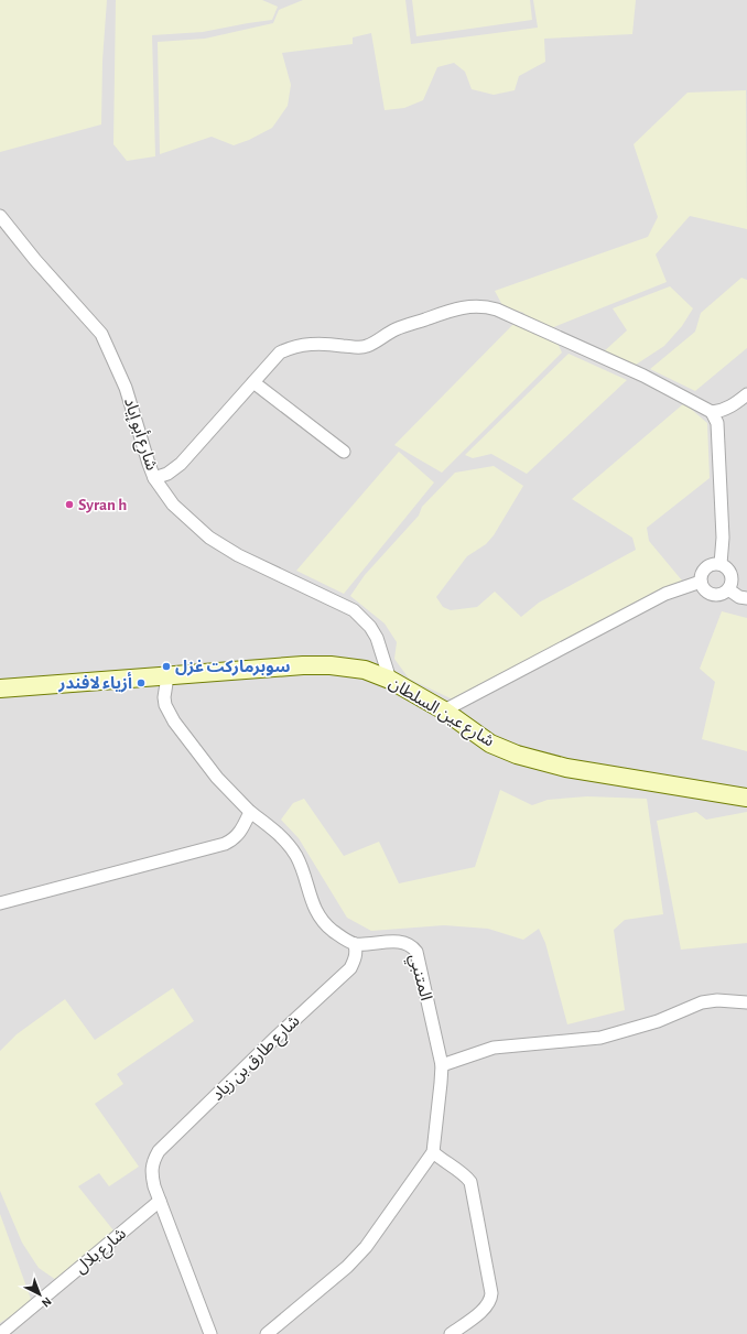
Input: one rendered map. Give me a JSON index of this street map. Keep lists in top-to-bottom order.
{
  "streets": {
    "main road": ["شارع عين السلطان"],
    "street": [
      "شارع أبو إياد",
      "المتنبي",
      "شارع طارق بن زياد",
      "شارع بلال"
    ]
  },
  "crossings": [
    ["شارع أبو إياد", "شارع عين السلطان"],
    ["المتنبي", "شارع طارق بن زياد"],
    ["شارع طارق بن زياد", "شارع بلال"]
  ],
  "places": ["Syran h", "سوبرماركت غزل", "أزياء لافندر"],
  "north": "bottom right"
}
